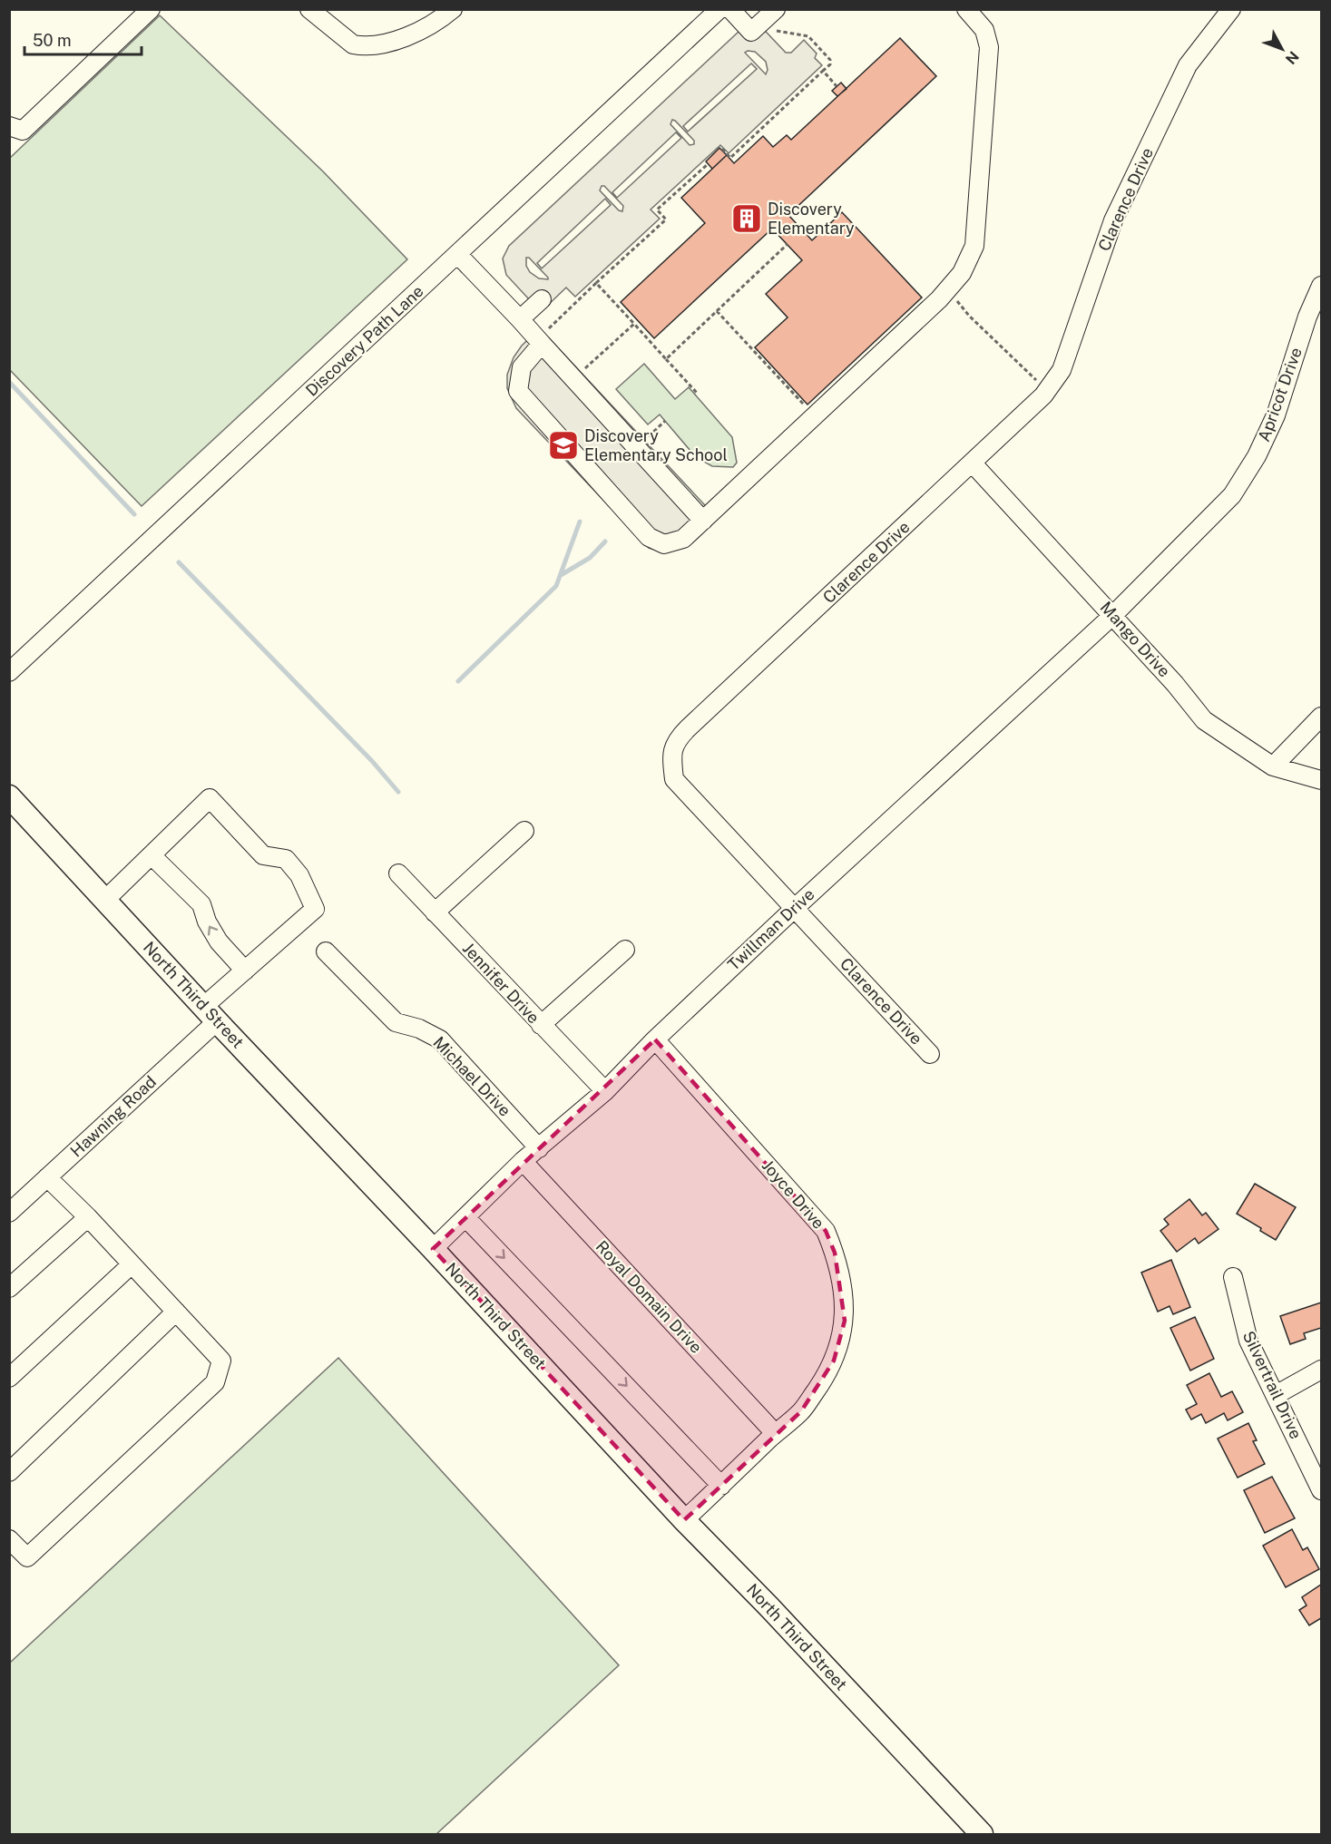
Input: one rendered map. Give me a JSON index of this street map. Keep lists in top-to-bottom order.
{
  "streets": {
    "main road": ["North Third Street"],
    "street": [
      "Clarence Drive",
      "Discovery Path Lane",
      "Apricot Drive",
      "Mango Drive",
      "Twillman Drive",
      "Jennifer Drive",
      "Michael Drive",
      "Hawning Road",
      "Joyce Drive",
      "Royal Domain Drive",
      "Silvertrail Drive"
    ]
  },
  "crossings": [
    ["Clarence Drive", "Mango Drive"],
    ["Clarence Drive", "Twillman Drive"],
    ["Apricot Drive", "Mango Drive"],
    ["Apricot Drive", "Twillman Drive"],
    ["Mango Drive", "Twillman Drive"],
    ["Twillman Drive", "Jennifer Drive"],
    ["Twillman Drive", "North Third Street"],
    ["Twillman Drive", "Michael Drive"],
    ["Twillman Drive", "Joyce Drive"],
    ["Twillman Drive", "Royal Domain Drive"],
    ["North Third Street", "Hawning Road"],
    ["North Third Street", "Joyce Drive"],
    ["Joyce Drive", "Royal Domain Drive"]
  ],
  "places": {
    "building": ["Discovery Elementary"],
    "school or university": ["Discovery Elementary School"]
  },
  "scale_bar": "50 m",
  "north": "bottom right"
}
